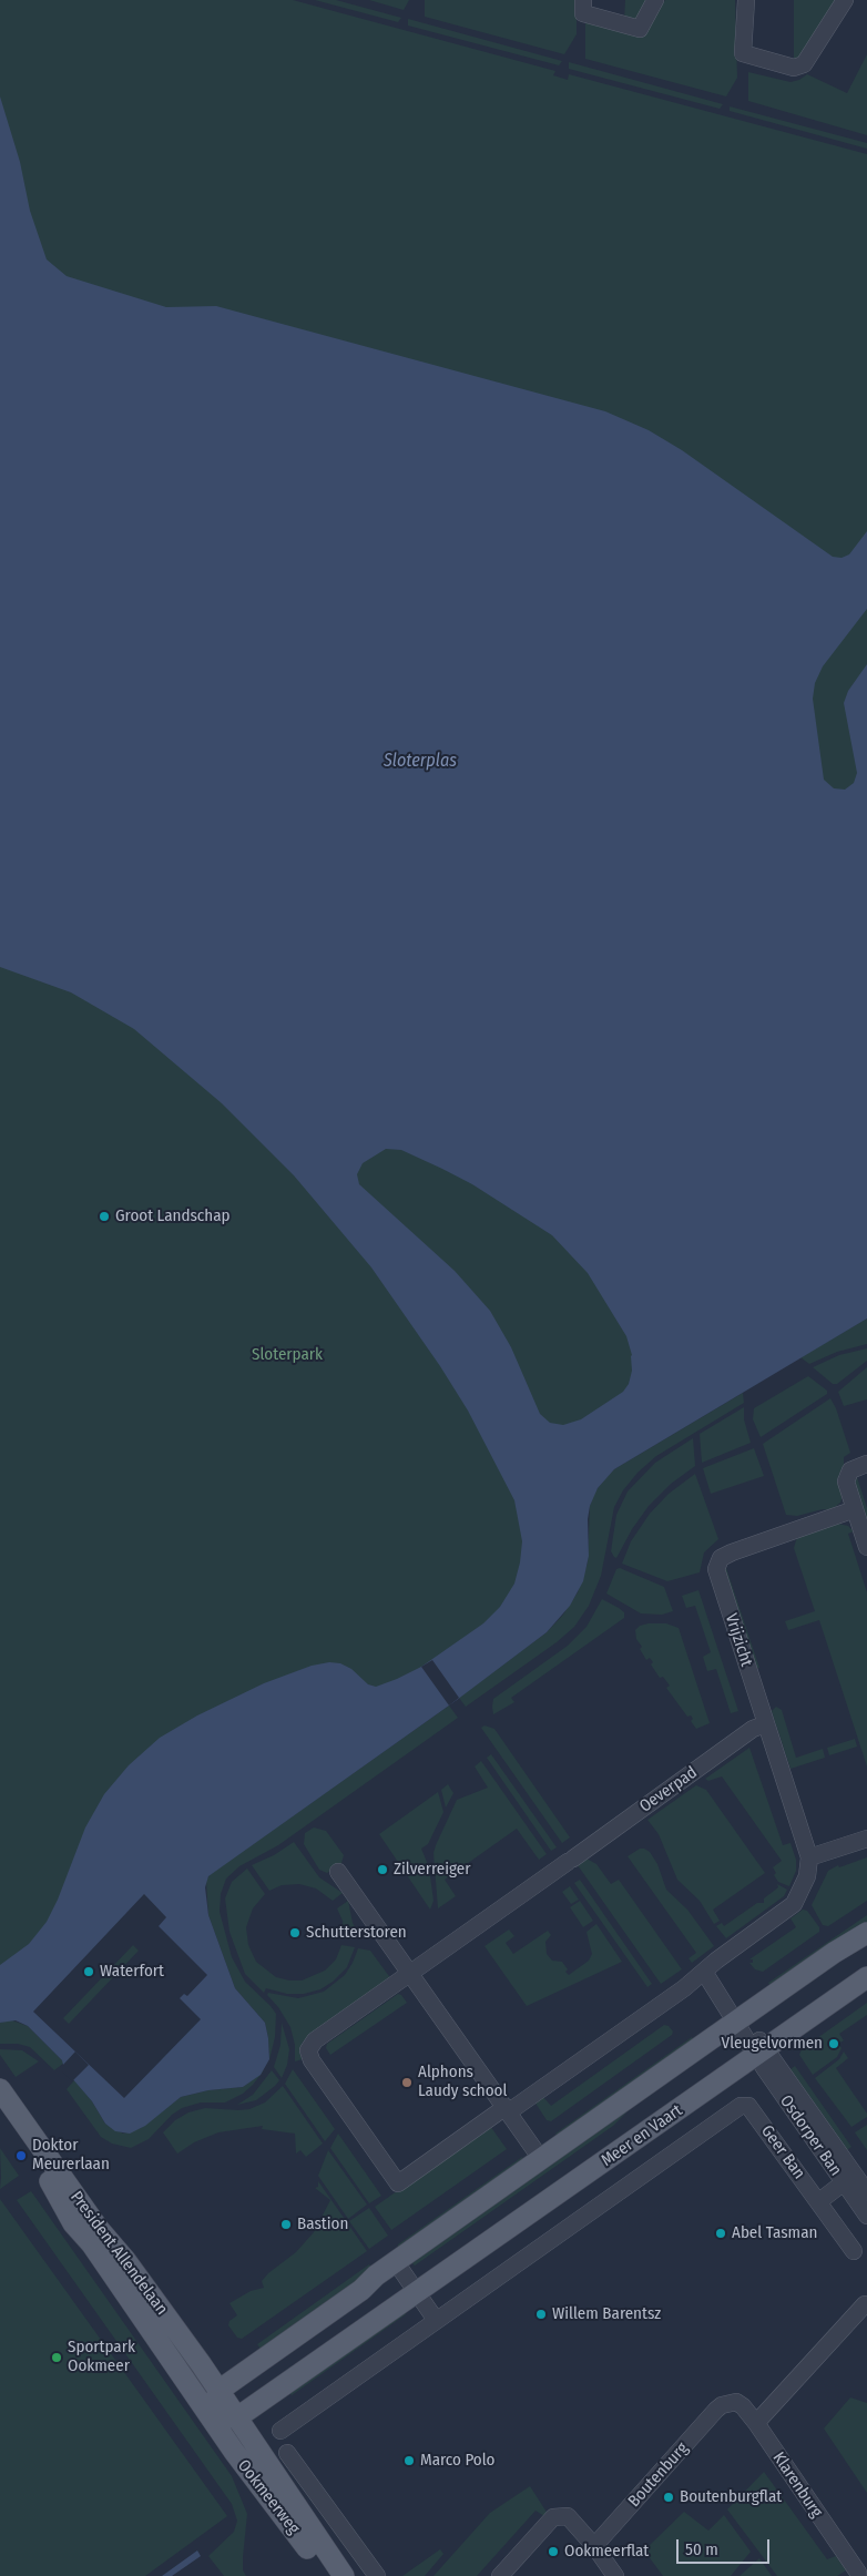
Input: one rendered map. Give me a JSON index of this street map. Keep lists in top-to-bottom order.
{
  "streets": {
    "main road": ["Meer en Vaart", "President Allendelaan", "Ookmeerweg"],
    "street": [
      "Vrijzicht",
      "Oeverpad",
      "Osdorper Ban",
      "Geer Ban",
      "Boutenburg",
      "Klarenburg"
    ]
  },
  "crossings": [
    ["Vrijzicht", "Oeverpad"],
    ["Meer en Vaart", "Osdorper Ban"],
    ["Meer en Vaart", "Geer Ban"],
    ["Meer en Vaart", "President Allendelaan"],
    ["Meer en Vaart", "Ookmeerweg"],
    ["President Allendelaan", "Ookmeerweg"],
    ["Boutenburg", "Klarenburg"]
  ],
  "water": ["Sloterplas"],
  "parks": ["Sloterpark"],
  "places": [
    "Groot Landschap",
    "Zilverreiger",
    "Schutterstoren",
    "Waterfort",
    "Vleugelvormen",
    "Alphons Laudy school",
    "Doktor Meurerlaan",
    "Bastion",
    "Abel Tasman",
    "Willem Barentsz",
    "Sportpark Ookmeer",
    "Marco Polo",
    "Boutenburgflat",
    "Ookmeerflat"
  ],
  "scale_bar": "50 m"
}
